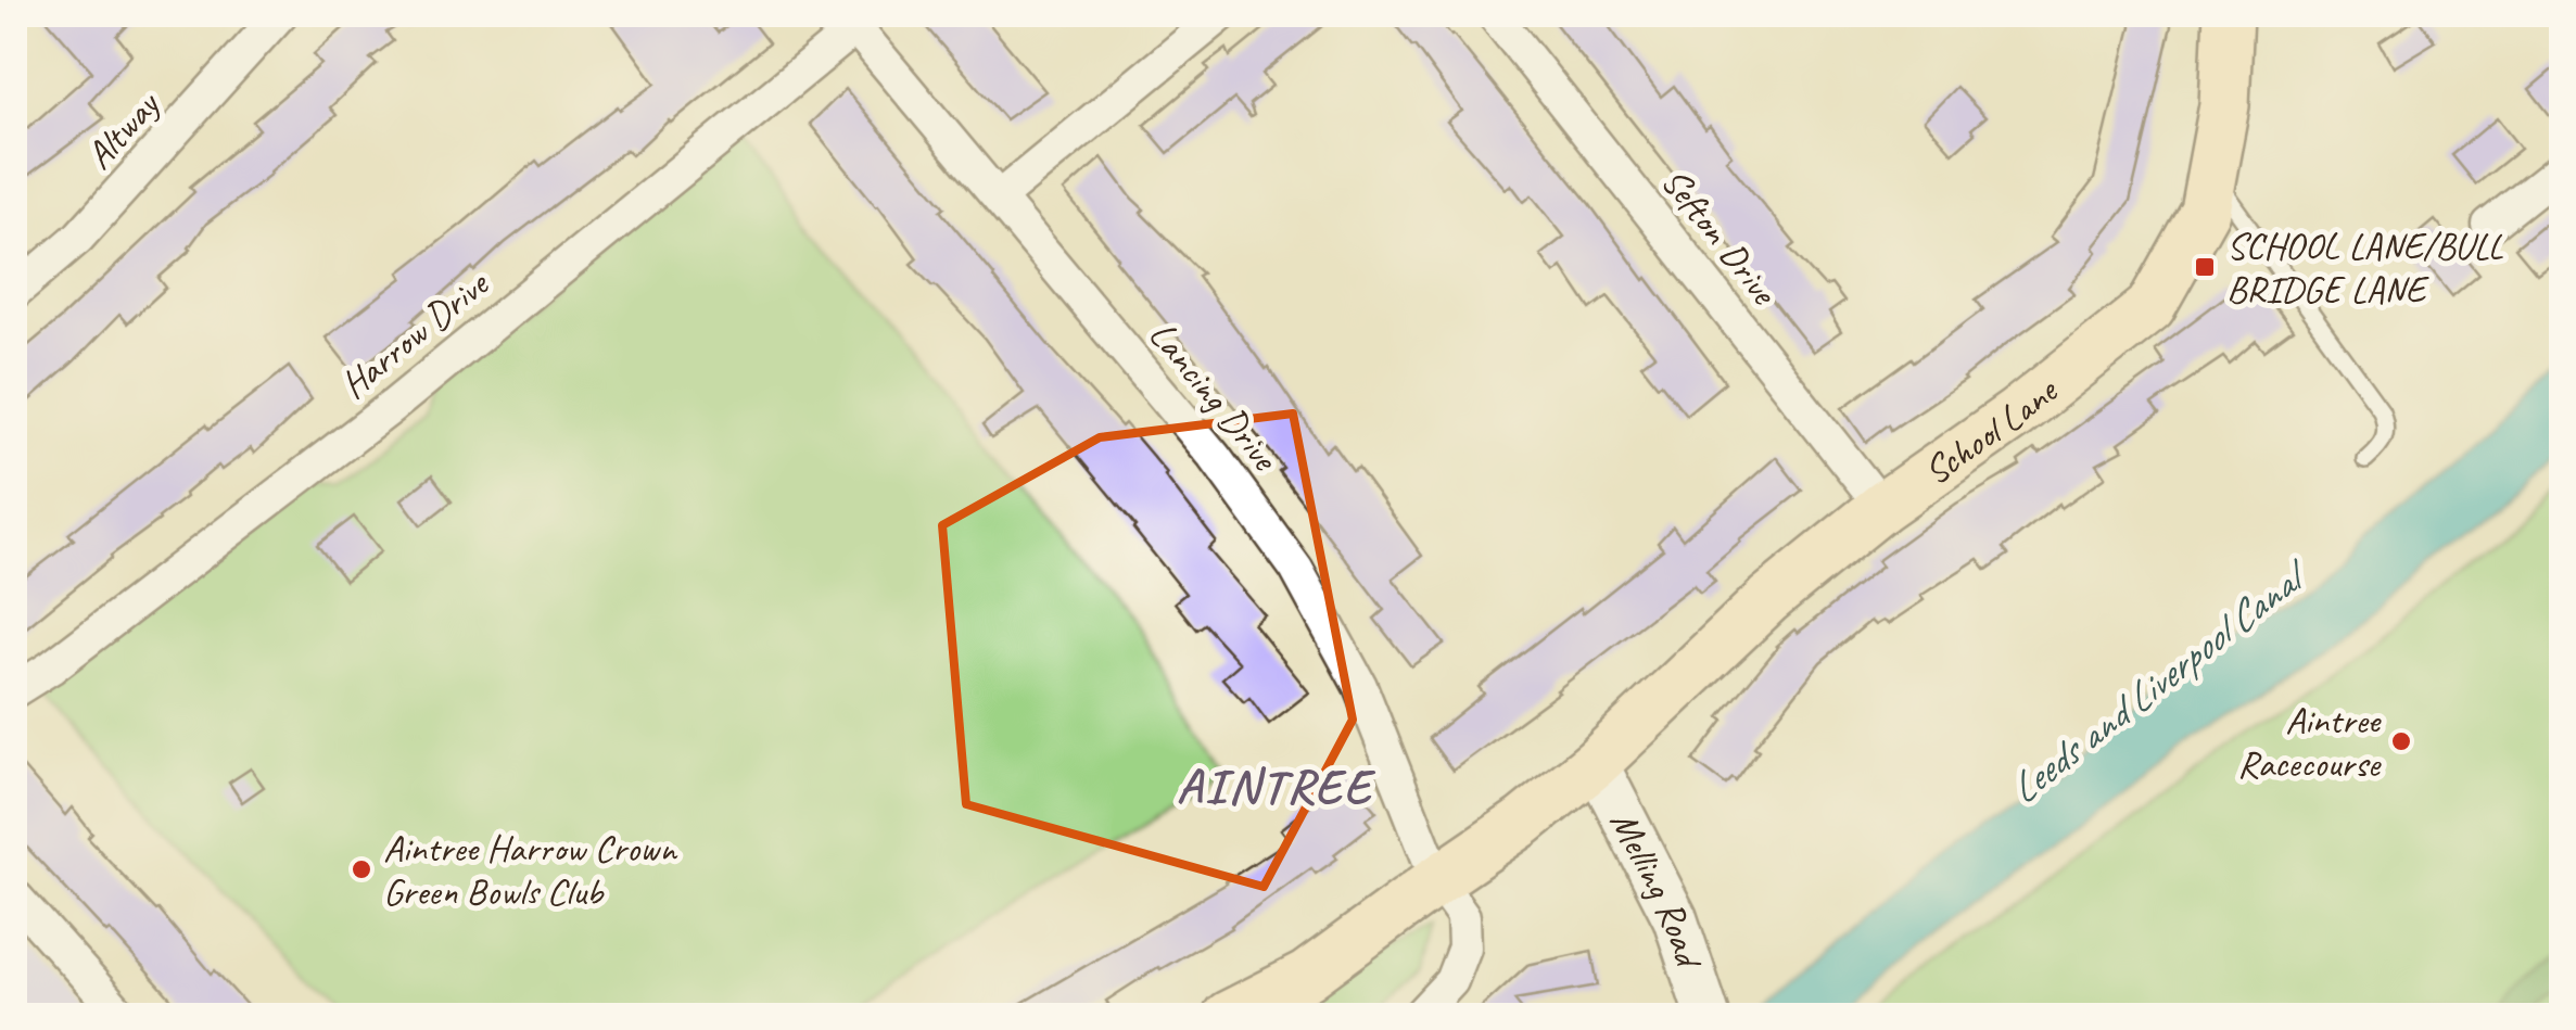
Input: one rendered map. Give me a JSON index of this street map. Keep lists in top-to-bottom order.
{
  "streets": {
    "main road": ["School Lane"],
    "street": [
      "Altway",
      "Sefton Drive",
      "Harrow Drive",
      "Lancing Drive",
      "Melling Road"
    ]
  },
  "crossings": [
    ["Sefton Drive", "School Lane"],
    ["Harrow Drive", "Lancing Drive"],
    ["Lancing Drive", "School Lane"],
    ["School Lane", "Melling Road"]
  ],
  "districts": ["AINTREE"],
  "water": ["Leeds and Liverpool Canal"],
  "places": {
    "transit": ["SCHOOL LANE/BULL BRIDGE LANE"],
    "other": ["Aintree Racecourse", "Aintree Harrow Crown Green Bowls Club"]
  }
}
